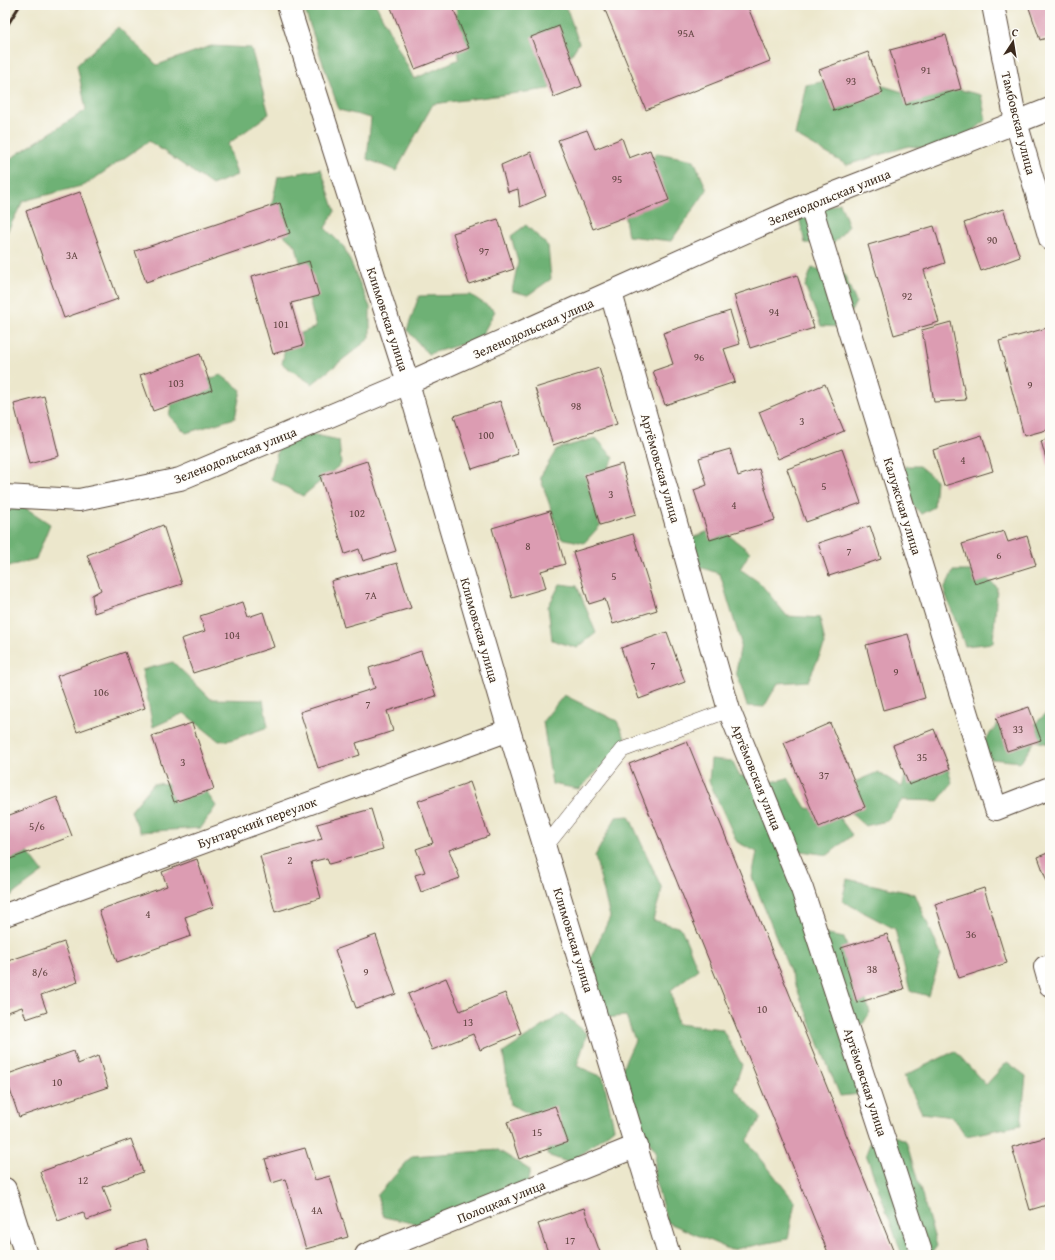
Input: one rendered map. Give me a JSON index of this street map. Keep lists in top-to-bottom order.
{
  "streets": {
    "street": [
      "Тамбовская улица",
      "Зеленодольская улица",
      "Климовская улица",
      "Артёмовская улица",
      "Калужская улица",
      "Бунтарский переулок",
      "Полоцкая улица"
    ]
  },
  "crossings": [
    ["Тамбовская улица", "Зеленодольская улица"],
    ["Зеленодольская улица", "Климовская улица"],
    ["Зеленодольская улица", "Артёмовская улица"],
    ["Зеленодольская улица", "Калужская улица"],
    ["Климовская улица", "Бунтарский переулок"],
    ["Климовская улица", "Полоцкая улица"]
  ],
  "house_numbers": [
    "95А",
    "91",
    "93",
    "95",
    "90",
    "97",
    "3А",
    "92",
    "94",
    "101",
    "96",
    "103",
    "9",
    "98",
    "3",
    "100",
    "4",
    "5",
    "3",
    "4",
    "102",
    "8",
    "7",
    "6",
    "5",
    "7А",
    "104",
    "7",
    "9",
    "106",
    "7",
    "33",
    "35",
    "3",
    "37",
    "5/6",
    "2",
    "4",
    "36",
    "38",
    "8/6",
    "9",
    "10",
    "13",
    "10",
    "15",
    "12",
    "4А",
    "17"
  ],
  "north": "top"
}
